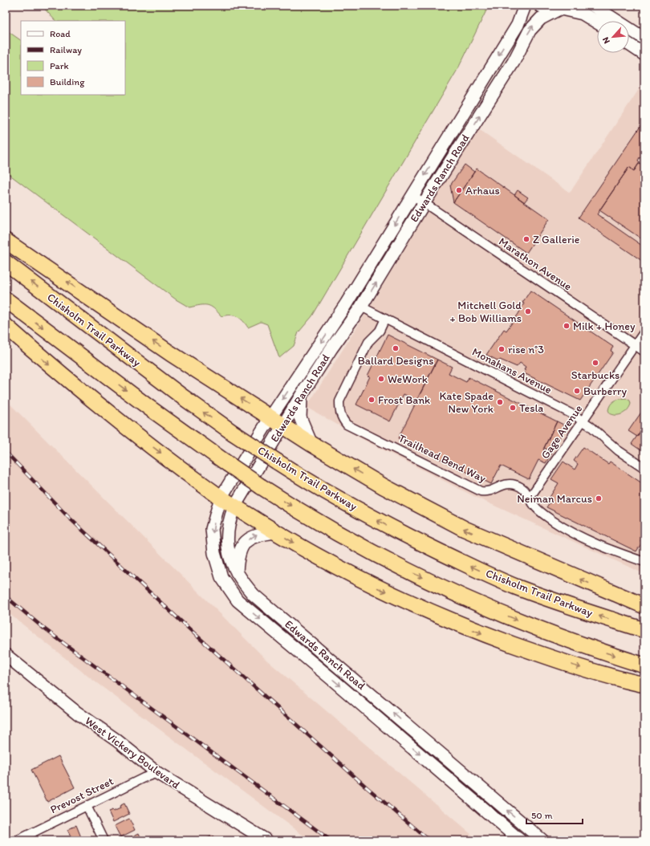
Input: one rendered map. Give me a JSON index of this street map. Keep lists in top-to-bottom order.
{
  "streets": {
    "highway": ["Chisholm Trail Parkway"],
    "street": [
      "Edwards Ranch Road",
      "Marathon Avenue",
      "Monahans Avenue",
      "Gage Avenue",
      "Trailhead Bend Way",
      "West Vickery Boulevard",
      "Prevost Street"
    ]
  },
  "crossings": [
    ["Edwards Ranch Road", "Marathon Avenue"],
    ["Edwards Ranch Road", "Monahans Avenue"],
    ["Marathon Avenue", "Gage Avenue"],
    ["Monahans Avenue", "Gage Avenue"],
    ["Monahans Avenue", "Trailhead Bend Way"],
    ["Gage Avenue", "Trailhead Bend Way"],
    ["West Vickery Boulevard", "Prevost Street"]
  ],
  "places": [
    "Arhaus",
    "Z Gallerie",
    "Mitchell Gold + Bob Williams",
    "Milk + Honey",
    "Ballard Designs",
    "rise n°3",
    "Starbucks",
    "WeWork",
    "Burberry",
    "Frost Bank",
    "Kate Spade New York",
    "Tesla",
    "Neiman Marcus"
  ],
  "legend": [
    "Road",
    "Railway",
    "Park",
    "Building"
  ],
  "scale_bar": "50 m",
  "north": "bottom left"
}
